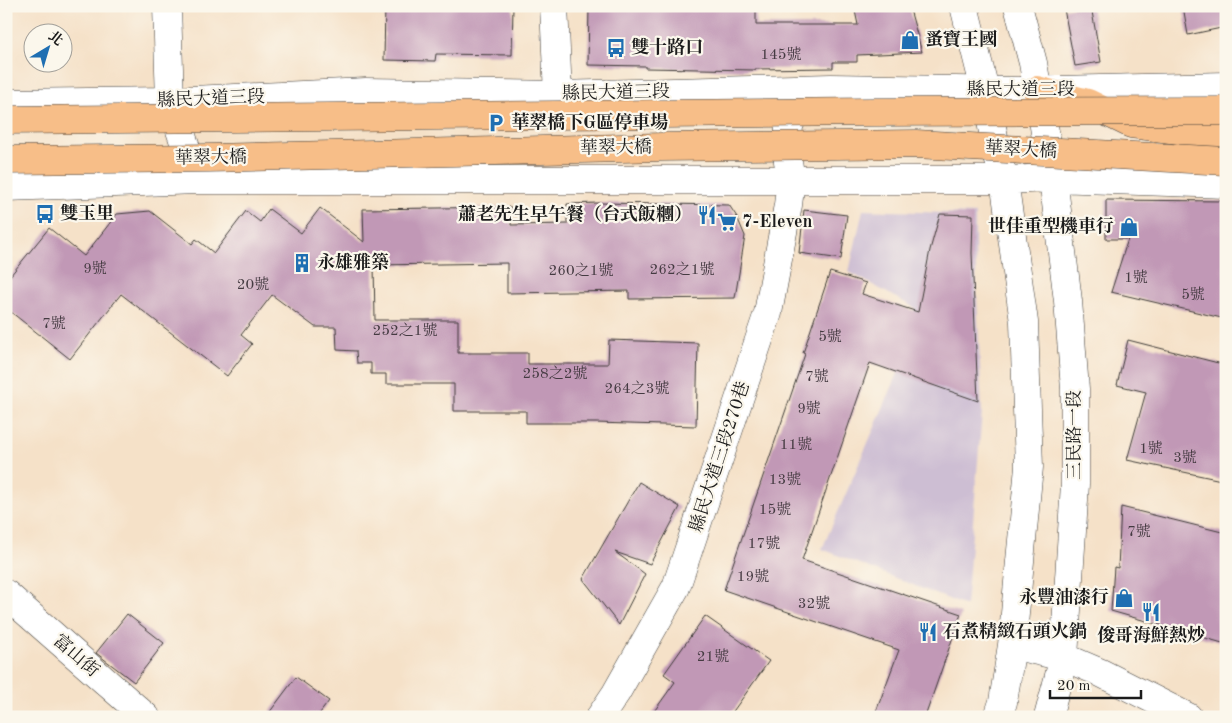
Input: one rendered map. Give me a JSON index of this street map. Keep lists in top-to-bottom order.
{
  "streets": {
    "highway": ["華翠大橋"],
    "street": [
      "縣民大道三段",
      "三民路一段",
      "縣民大道三段270巷",
      "富山街"
    ]
  },
  "crossings": [
    ["縣民大道三段", "三民路一段"],
    ["縣民大道三段", "縣民大道三段270巷"]
  ],
  "places": {
    "shop": ["蚤寶王國", "世佳重型機車行", "永豐油漆行"],
    "bus stop": ["雙十路口", "雙玉里"],
    "parking": ["華翠橋下G區停車場"],
    "restaurant": ["蕭老先生早午餐（台式飯糰）", "俊哥海鮮熱炒", "石煮精緻石頭火鍋"],
    "supermarket": ["7-Eleven"],
    "building": ["永雄雅築"]
  },
  "house_numbers": [
    "145號",
    "9號",
    "262之1號",
    "260之1號",
    "1號",
    "20號",
    "5號",
    "7號",
    "252之1號",
    "5號",
    "258之2號",
    "7號",
    "264之3號",
    "9號",
    "11號",
    "1號",
    "3號",
    "13號",
    "15號",
    "7號",
    "17號",
    "19號",
    "32號",
    "21號"
  ],
  "scale_bar": "20 m",
  "north": "top right"
}
